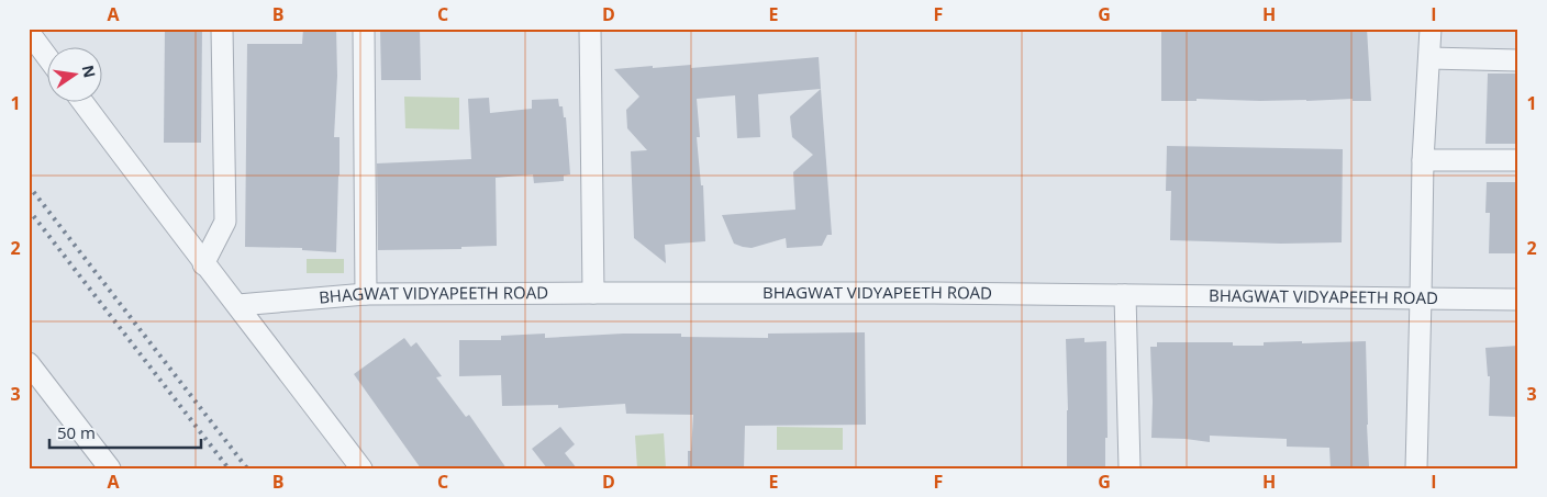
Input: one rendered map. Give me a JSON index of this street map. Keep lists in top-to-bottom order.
{
  "streets": {
    "street": ["BHAGWAT VIDYAPEETH ROAD"]
  },
  "scale_bar": "50 m",
  "north": "right",
  "grid": {
    "columns": [
      "A",
      "B",
      "C",
      "D",
      "E",
      "F",
      "G",
      "H",
      "I"
    ],
    "rows": ["1", "2", "3"]
  }
}
